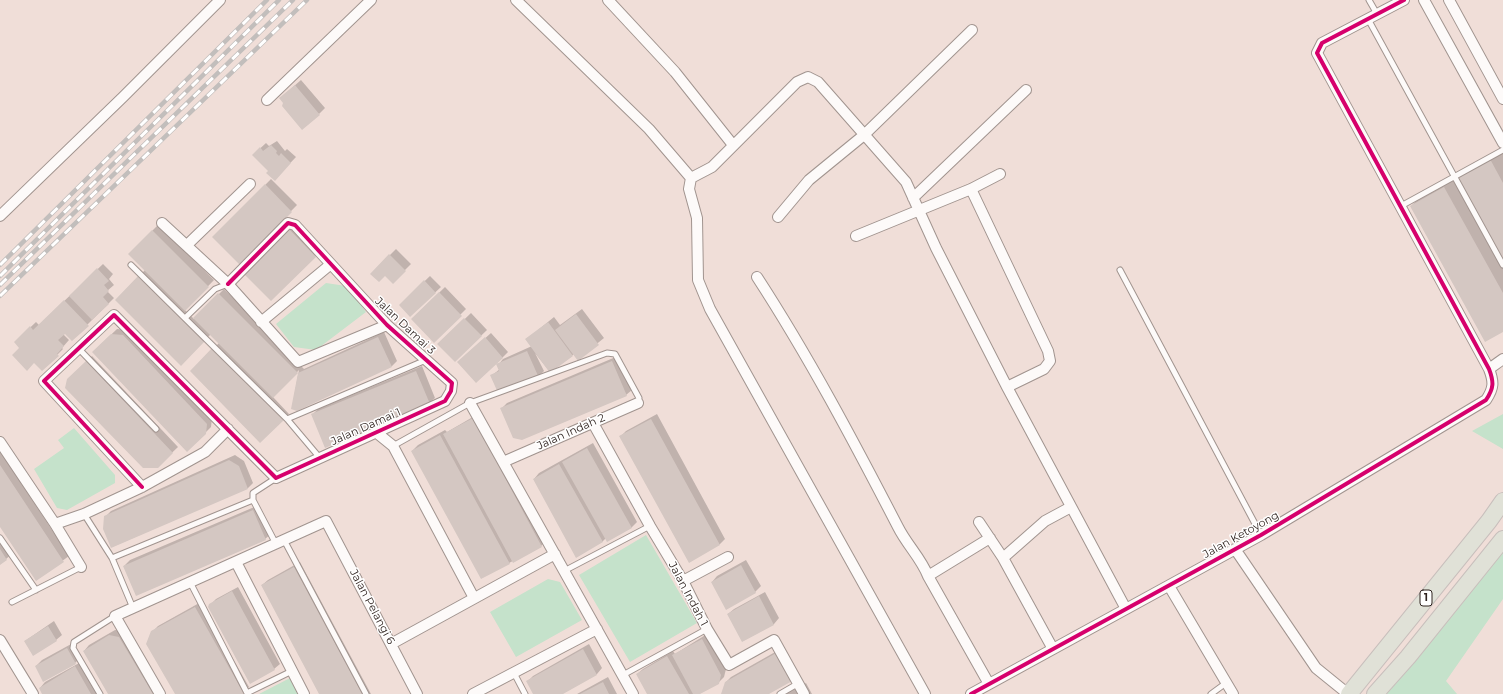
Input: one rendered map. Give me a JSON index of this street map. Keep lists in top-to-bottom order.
{
  "streets": {
    "main road": ["1"],
    "street": [
      "Jalan Damai 3",
      "Jalan Damai 1",
      "Jalan Indah 2",
      "Jalan Ketoyong",
      "Jalan Indah 1",
      "Jalan Pelangi 6"
    ]
  },
  "crossings": [
    ["Jalan Damai 3", "Jalan Damai 1"],
    ["Jalan Indah 2", "Jalan Indah 1"]
  ]
}
